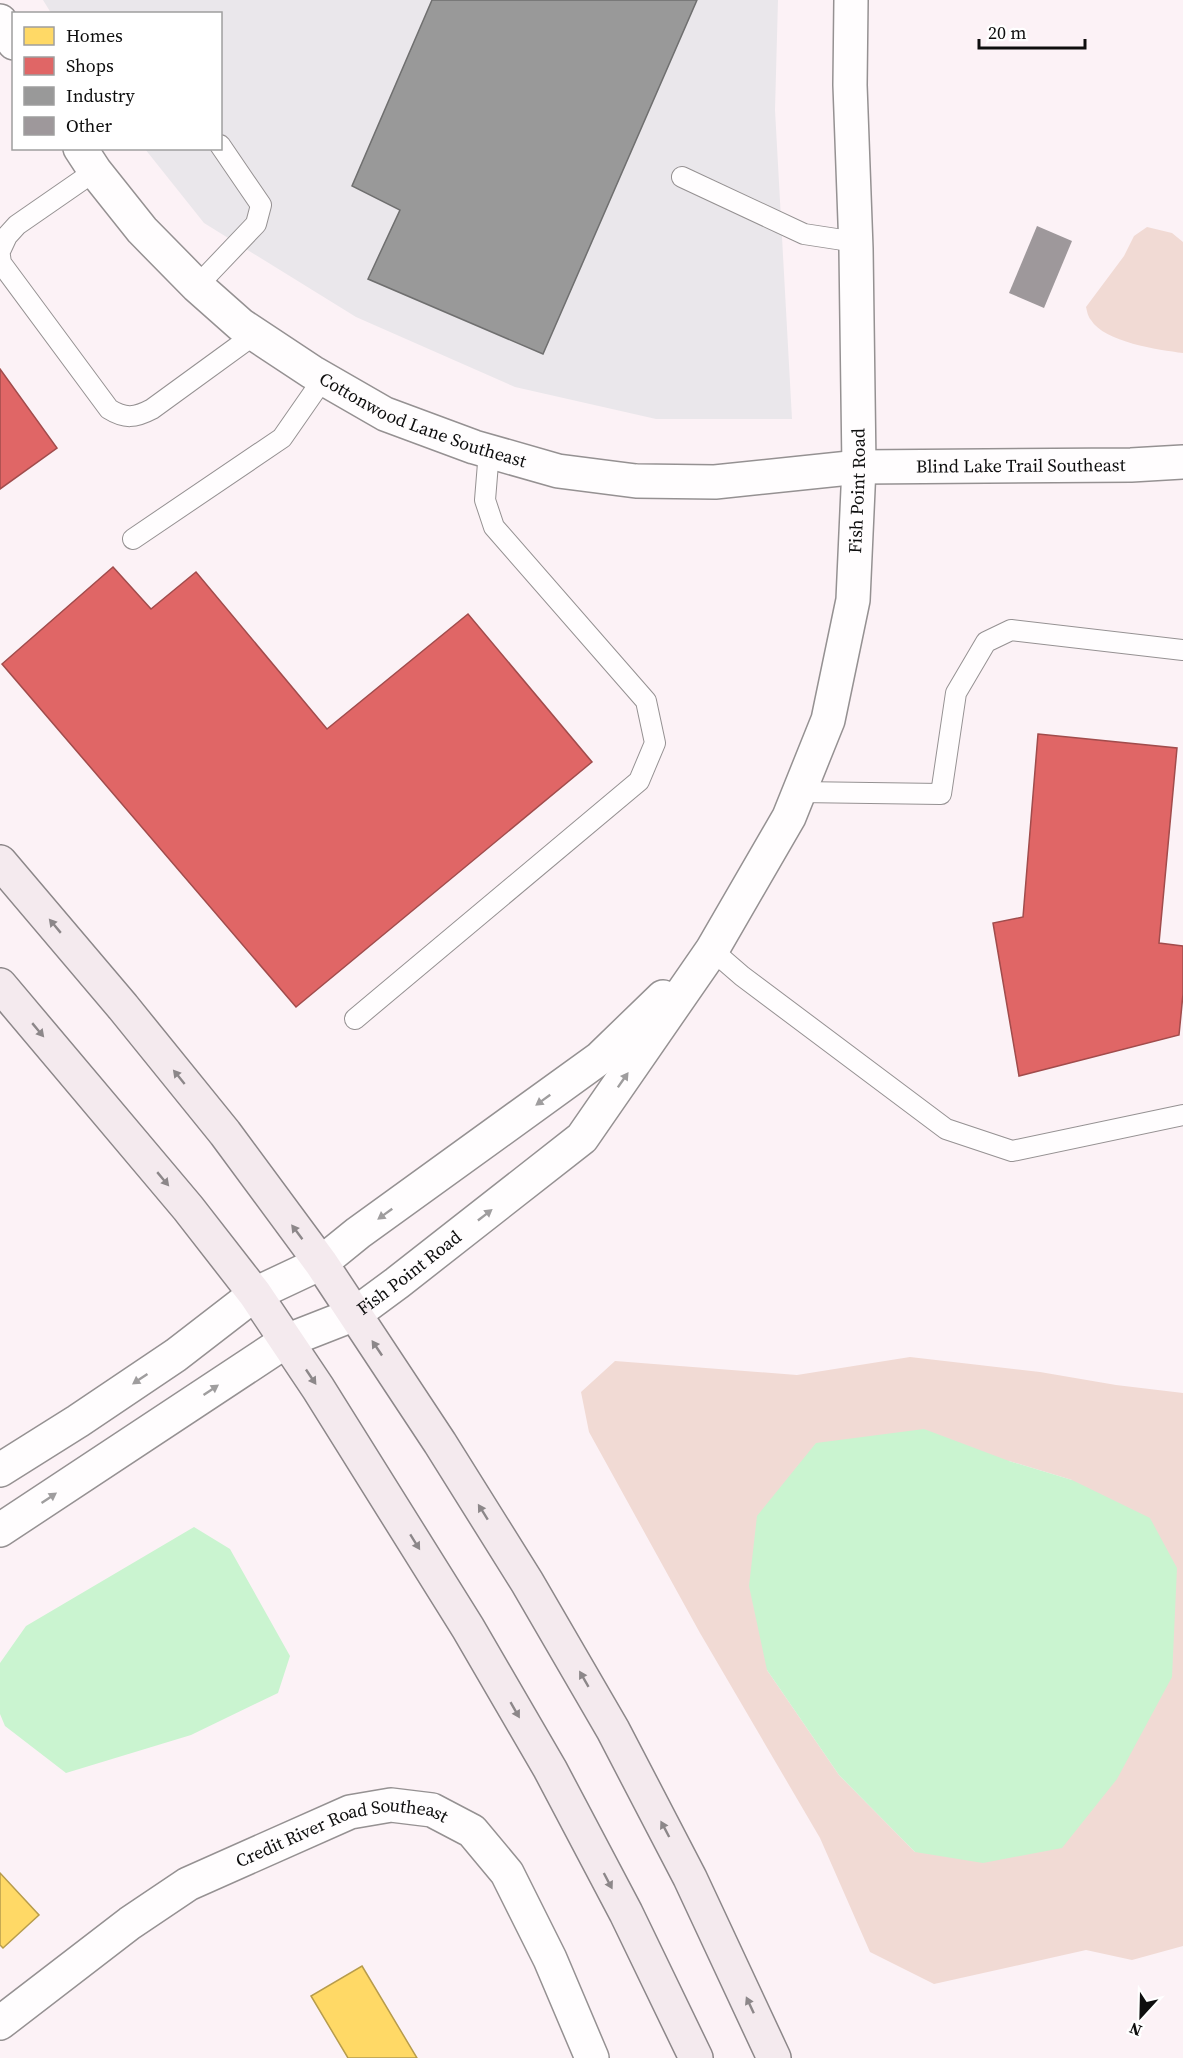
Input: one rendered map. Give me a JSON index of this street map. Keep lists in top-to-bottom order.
{
  "streets": {
    "street": [
      "Cottonwood Lane Southeast",
      "Blind Lake Trail Southeast",
      "Fish Point Road",
      "Credit River Road Southeast"
    ]
  },
  "crossings": [
    ["Cottonwood Lane Southeast", "Blind Lake Trail Southeast"],
    ["Cottonwood Lane Southeast", "Fish Point Road"],
    ["Blind Lake Trail Southeast", "Fish Point Road"]
  ],
  "legend": [
    "Homes",
    "Shops",
    "Industry",
    "Other"
  ],
  "scale_bar": "20 m",
  "north": "bottom"
}
